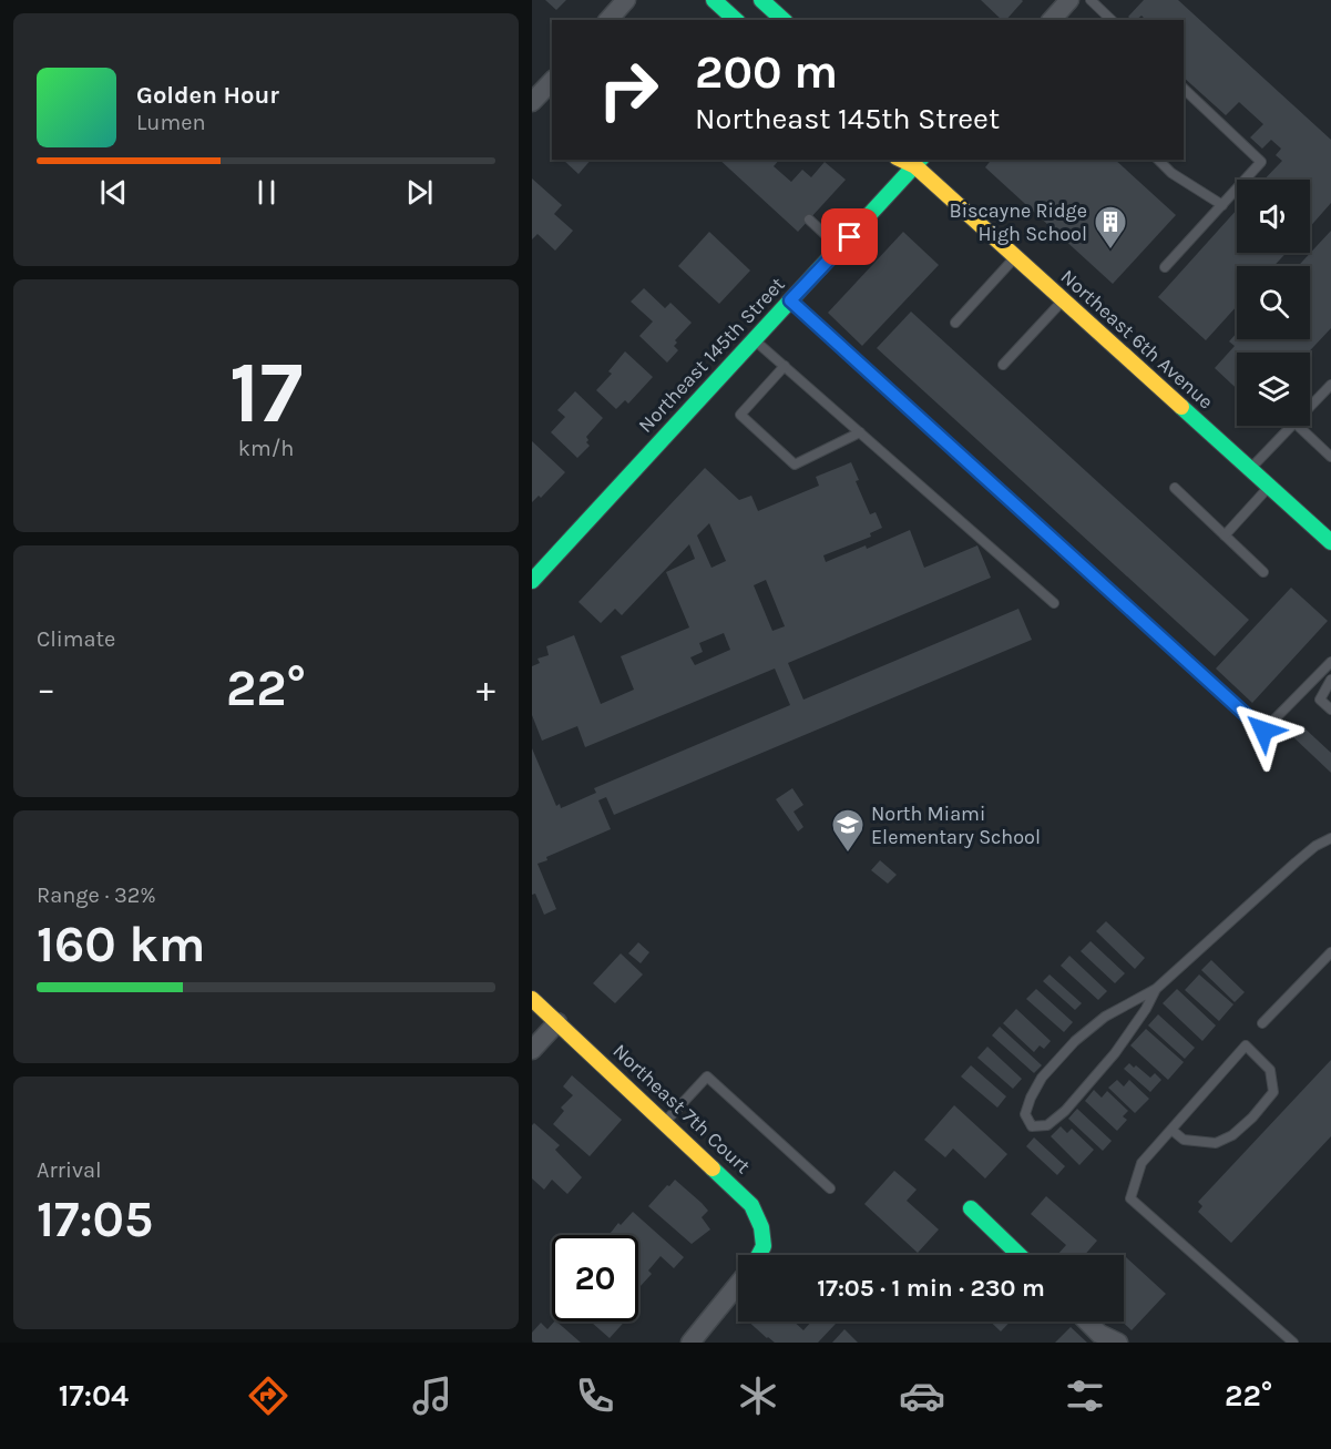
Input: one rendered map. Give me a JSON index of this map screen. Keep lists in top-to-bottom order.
{
  "streets": {
    "street": ["Northeast 6th Avenue", "Northeast 145th Street", "Northeast 7th Court"]
  },
  "crossings": [
    ["Northeast 6th Avenue", "Northeast 145th Street"]
  ],
  "places": {
    "building": ["Biscayne Ridge High School"],
    "school or university": ["North Miami Elementary School"]
  },
  "page": {
    "turn": ["200 m", "Northeast 145th Street"],
    "song": ["Golden Hour", "Lumen"],
    "tile": [
      ["17", "km/h"],
      "Climate",
      ["Range · 32%", "160 km"],
      ["Arrival", "17:05"]
    ],
    "heat": ["−", "22°", "+"],
    "limit": "20",
    "trip": "17:05 · 1 min · 230 m",
    "tabs": ["17:04", "22°"]
  }
}
